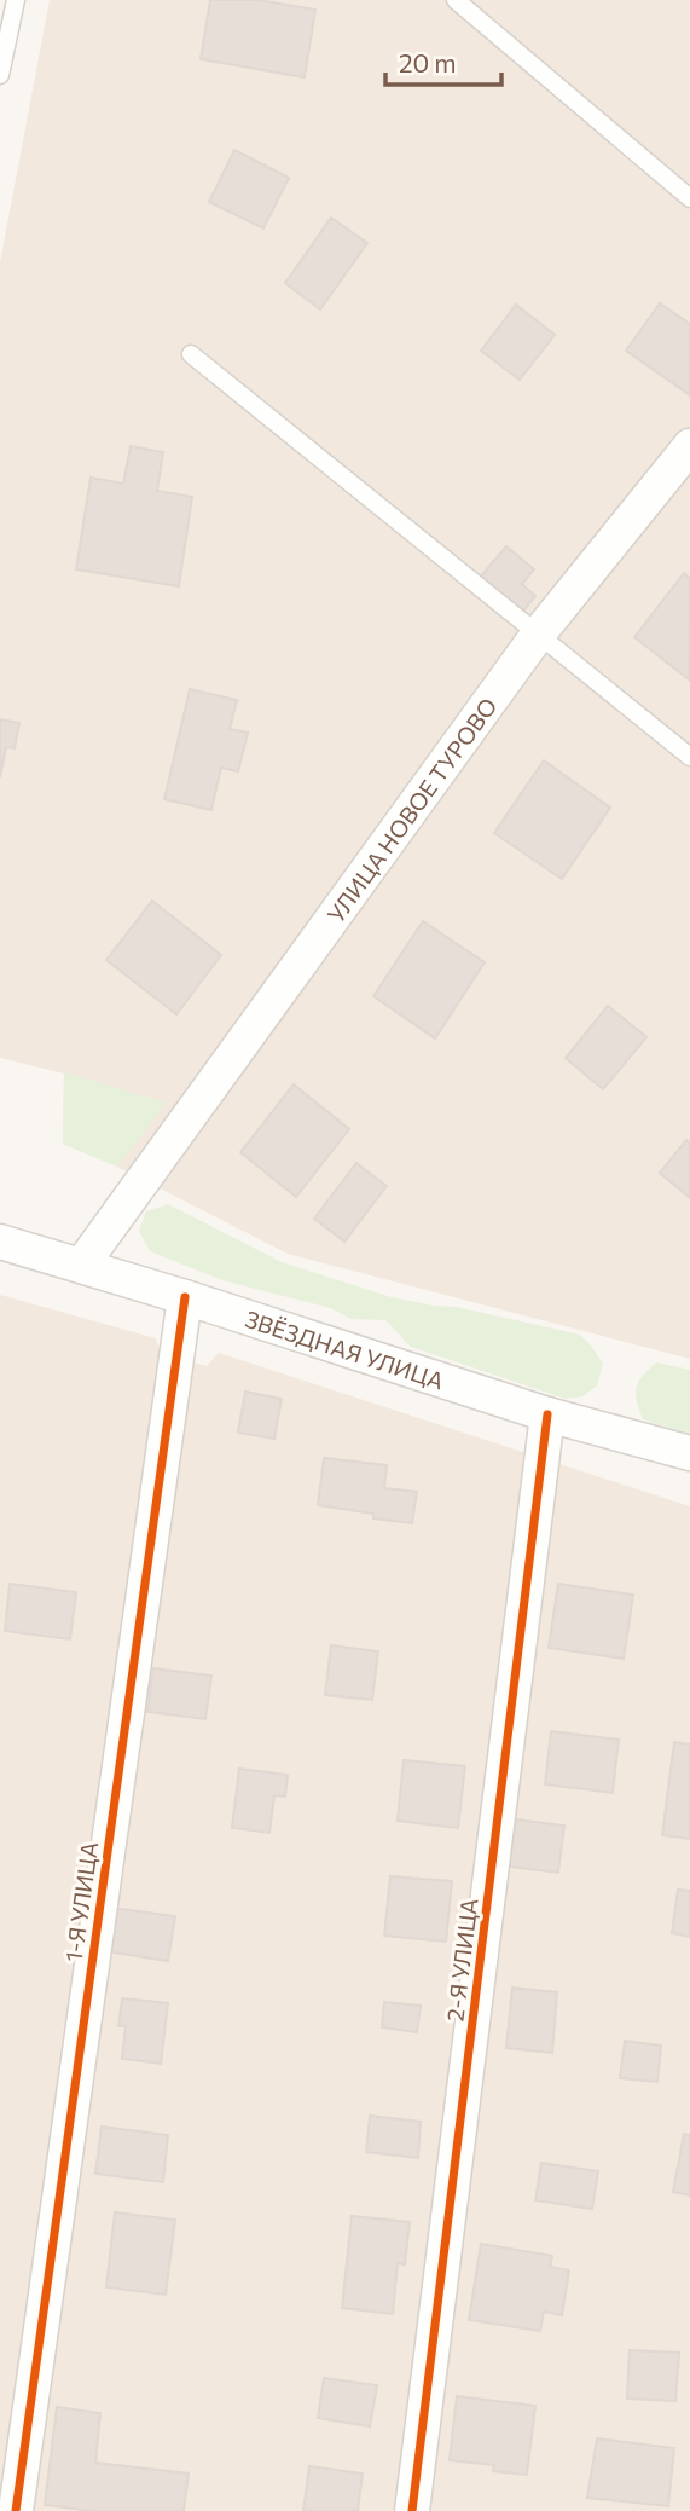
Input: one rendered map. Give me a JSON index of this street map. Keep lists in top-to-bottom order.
{
  "streets": {
    "street": [
      "УЛИЦА НОВОЕ ТУРОВО",
      "ЗВЁЗДНАЯ УЛИЦА",
      "1-Я УЛИЦА",
      "2-Я УЛИЦА"
    ]
  },
  "crossings": [
    ["УЛИЦА НОВОЕ ТУРОВО", "ЗВЁЗДНАЯ УЛИЦА"],
    ["ЗВЁЗДНАЯ УЛИЦА", "1-Я УЛИЦА"],
    ["ЗВЁЗДНАЯ УЛИЦА", "2-Я УЛИЦА"]
  ],
  "scale_bar": "20 m"
}
